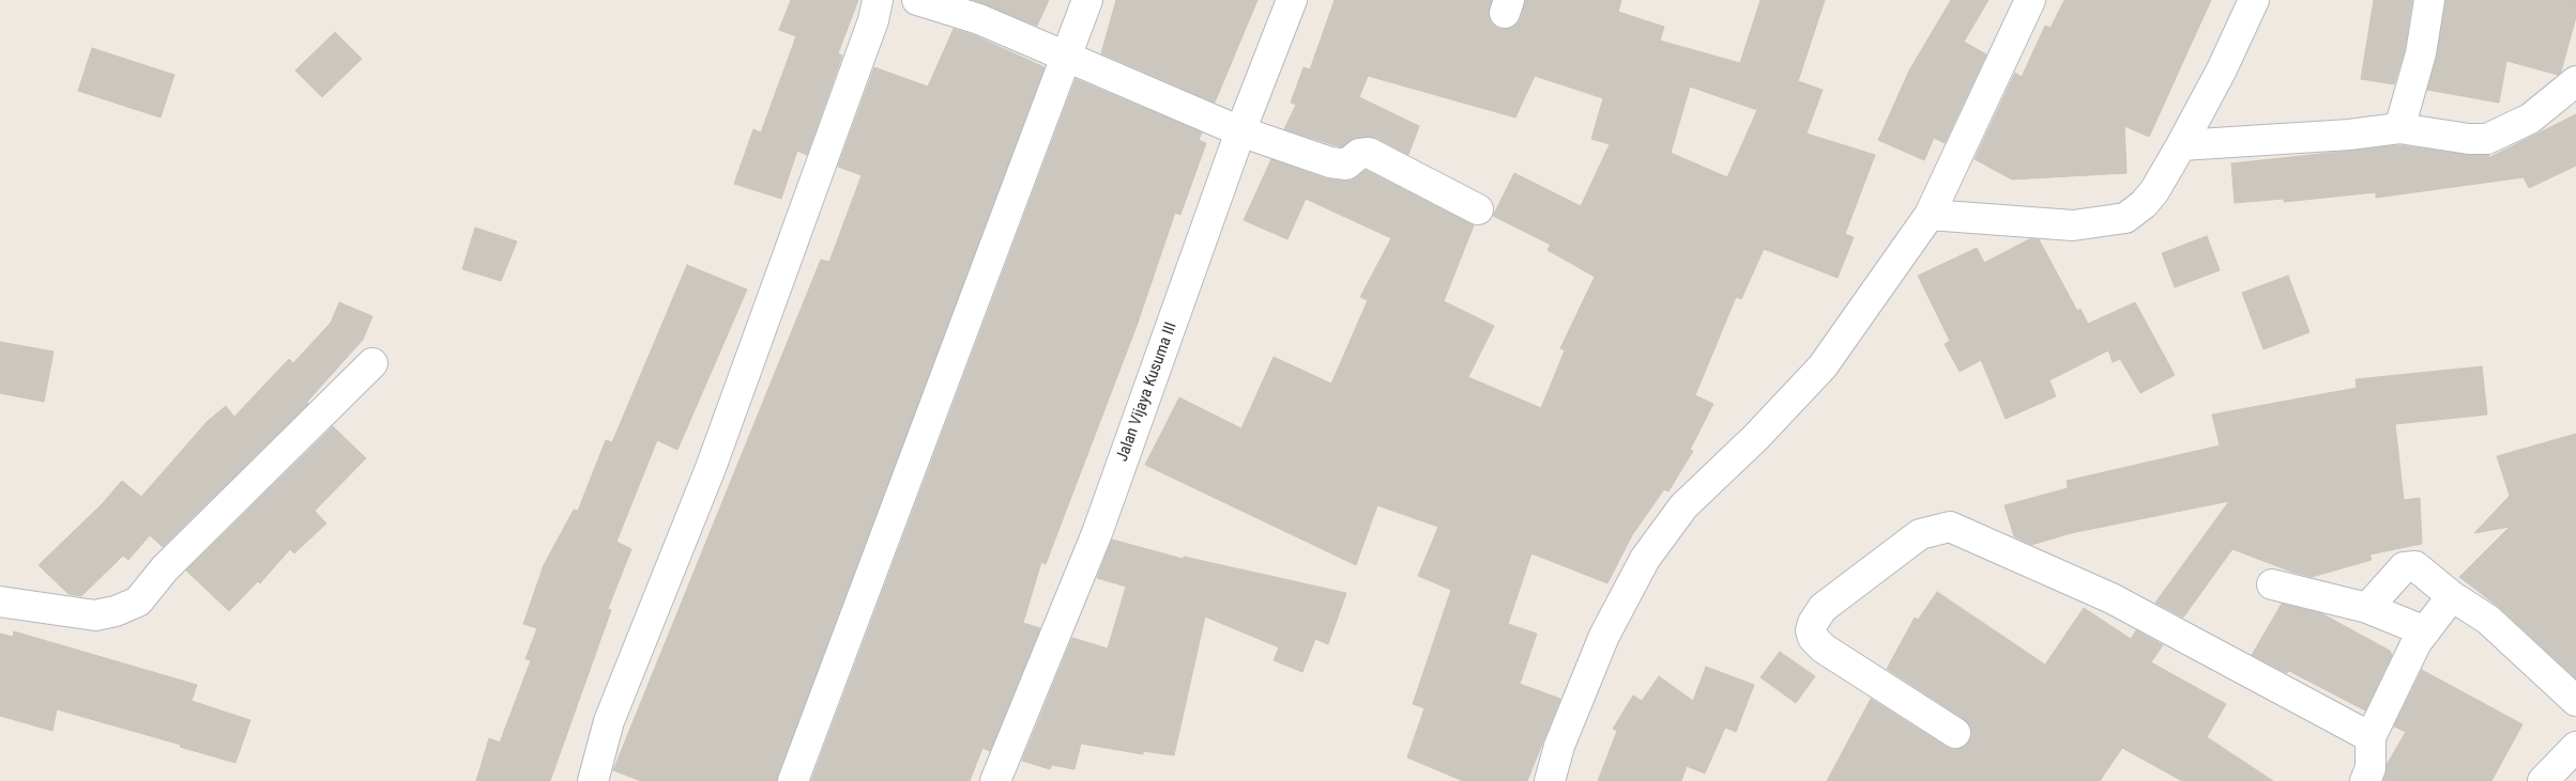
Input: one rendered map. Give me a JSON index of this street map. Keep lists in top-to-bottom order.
{
  "streets": {
    "street": ["Jalan Vijaya Kusuma III"]
  }
}
